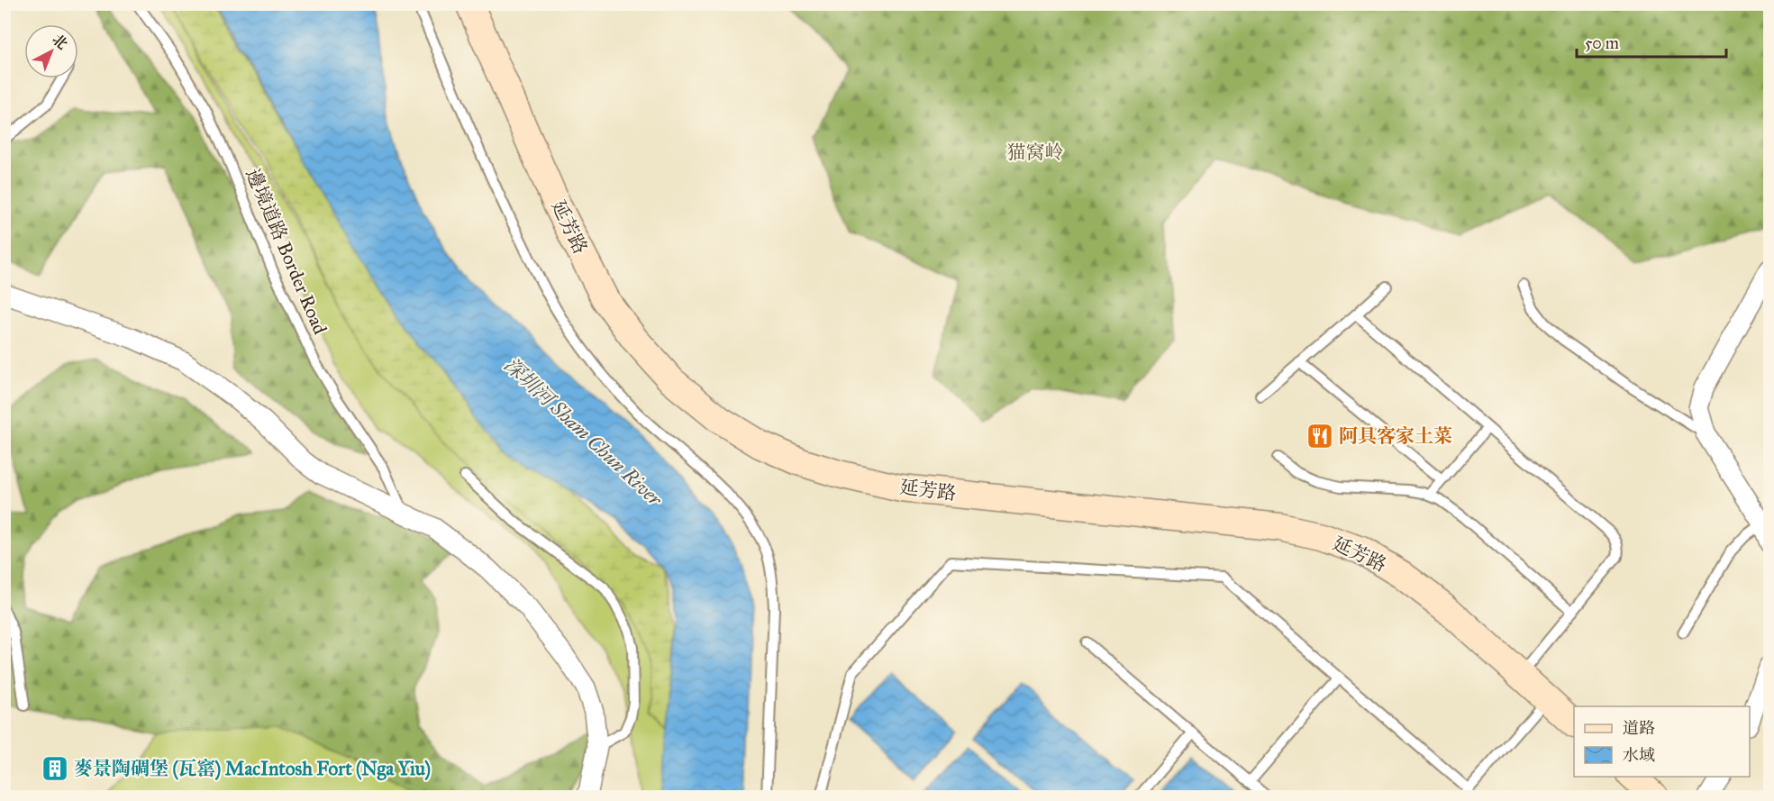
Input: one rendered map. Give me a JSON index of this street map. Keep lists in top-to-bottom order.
{
  "streets": {
    "main road": ["延芳路"],
    "lane": ["邊境道路 Border Road"]
  },
  "water": ["深圳河 Sham Chun River"],
  "parks": ["猫窝岭"],
  "places": {
    "restaurant": ["阿具客家土菜"],
    "building": ["麥景陶碉堡 (瓦窰) MacIntosh Fort (Nga Yiu)"]
  },
  "legend": ["道路", "水域"],
  "scale_bar": "50 m",
  "north": "top right"
}
